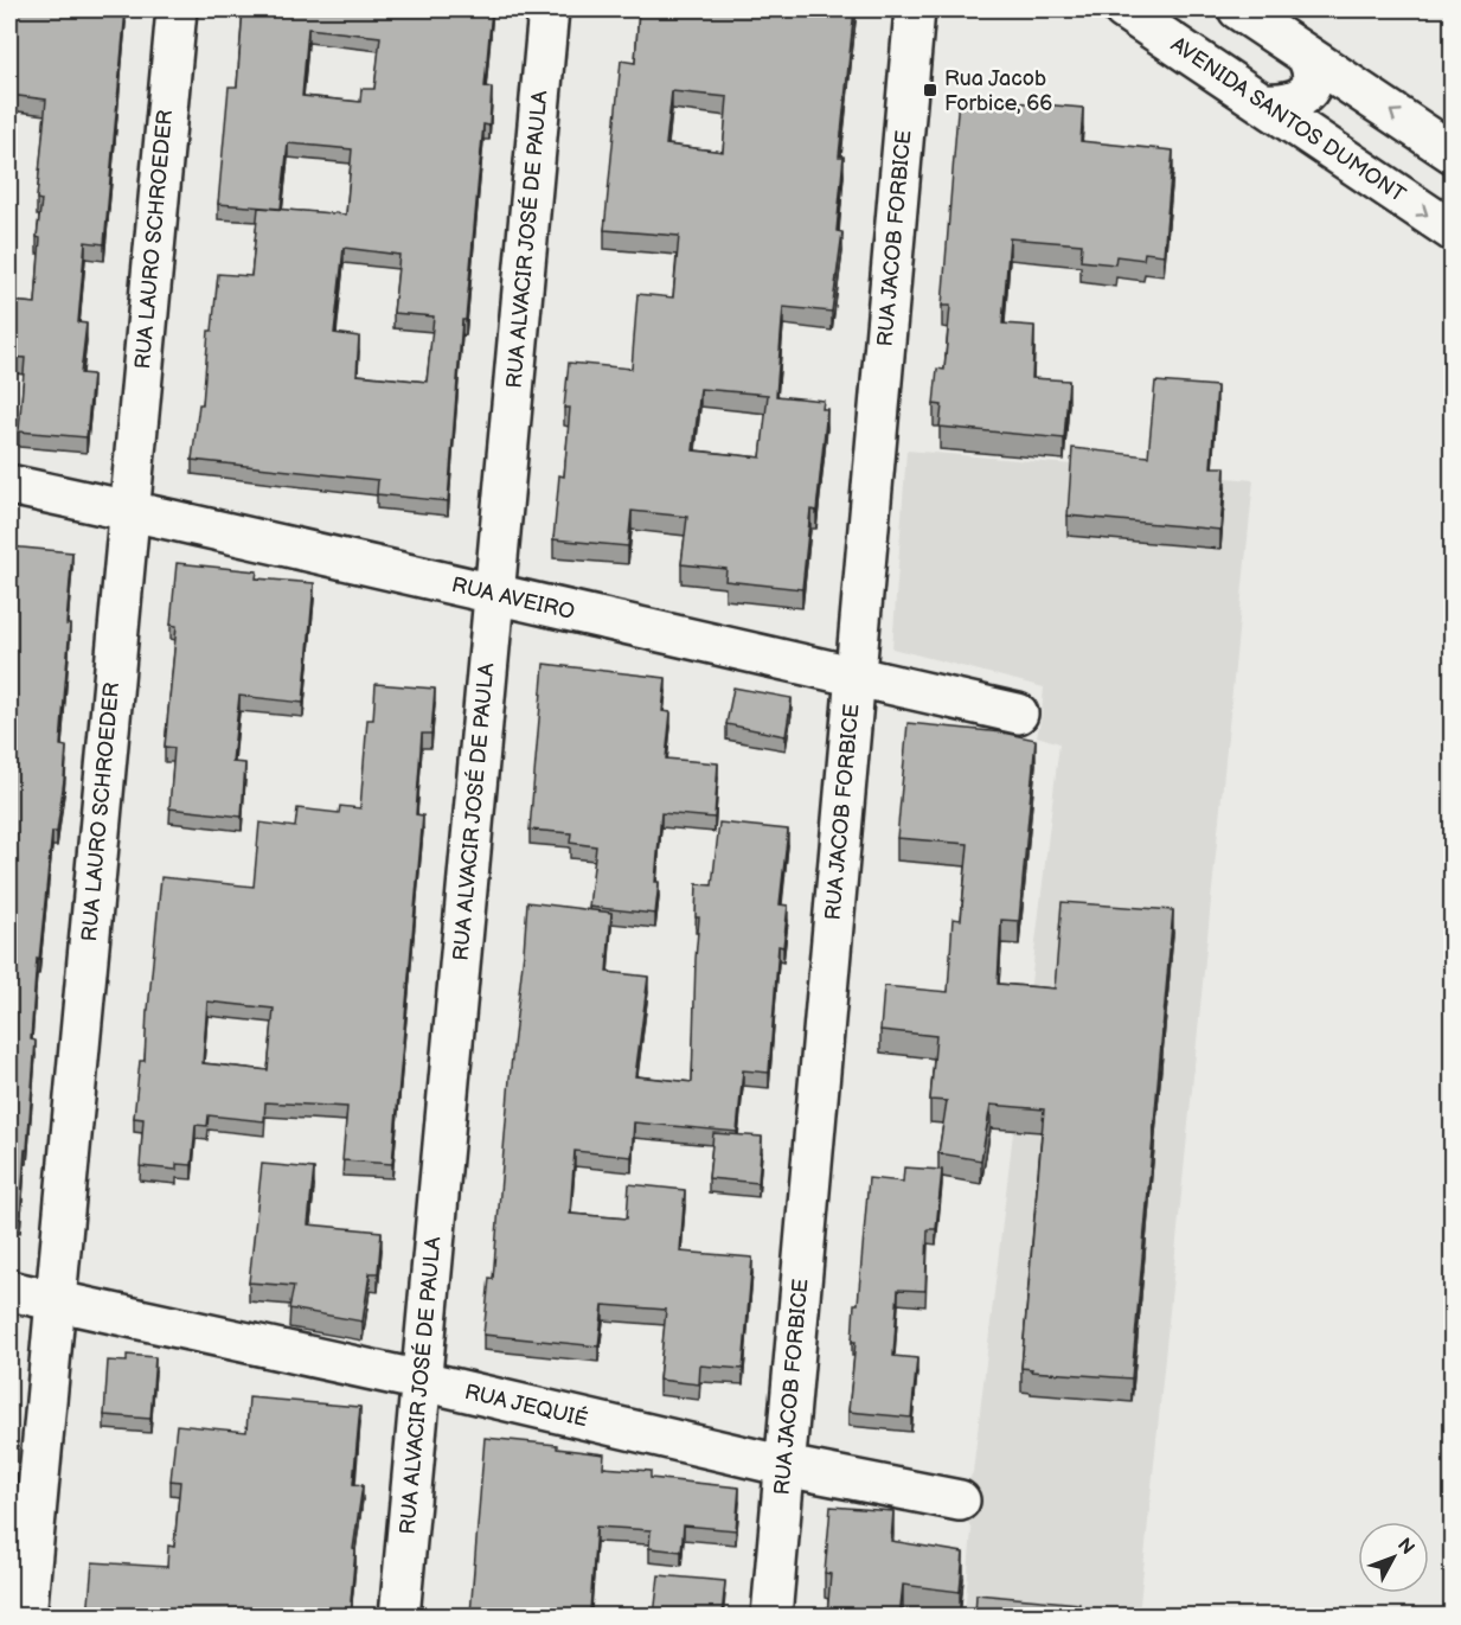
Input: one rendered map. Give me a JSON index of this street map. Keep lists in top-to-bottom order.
{
  "streets": {
    "street": [
      "AVENIDA SANTOS DUMONT",
      "RUA JACOB FORBICE",
      "RUA LAURO SCHROEDER",
      "RUA ALVACIR JOSÉ DE PAULA",
      "RUA AVEIRO",
      "RUA JEQUIÉ"
    ]
  },
  "crossings": [
    ["RUA JACOB FORBICE", "RUA AVEIRO"],
    ["RUA JACOB FORBICE", "RUA JEQUIÉ"],
    ["RUA LAURO SCHROEDER", "RUA AVEIRO"],
    ["RUA LAURO SCHROEDER", "RUA JEQUIÉ"],
    ["RUA ALVACIR JOSÉ DE PAULA", "RUA AVEIRO"],
    ["RUA ALVACIR JOSÉ DE PAULA", "RUA JEQUIÉ"]
  ],
  "places": {
    "transit": ["Rua Jacob Forbice, 66"]
  },
  "north": "top right"
}
